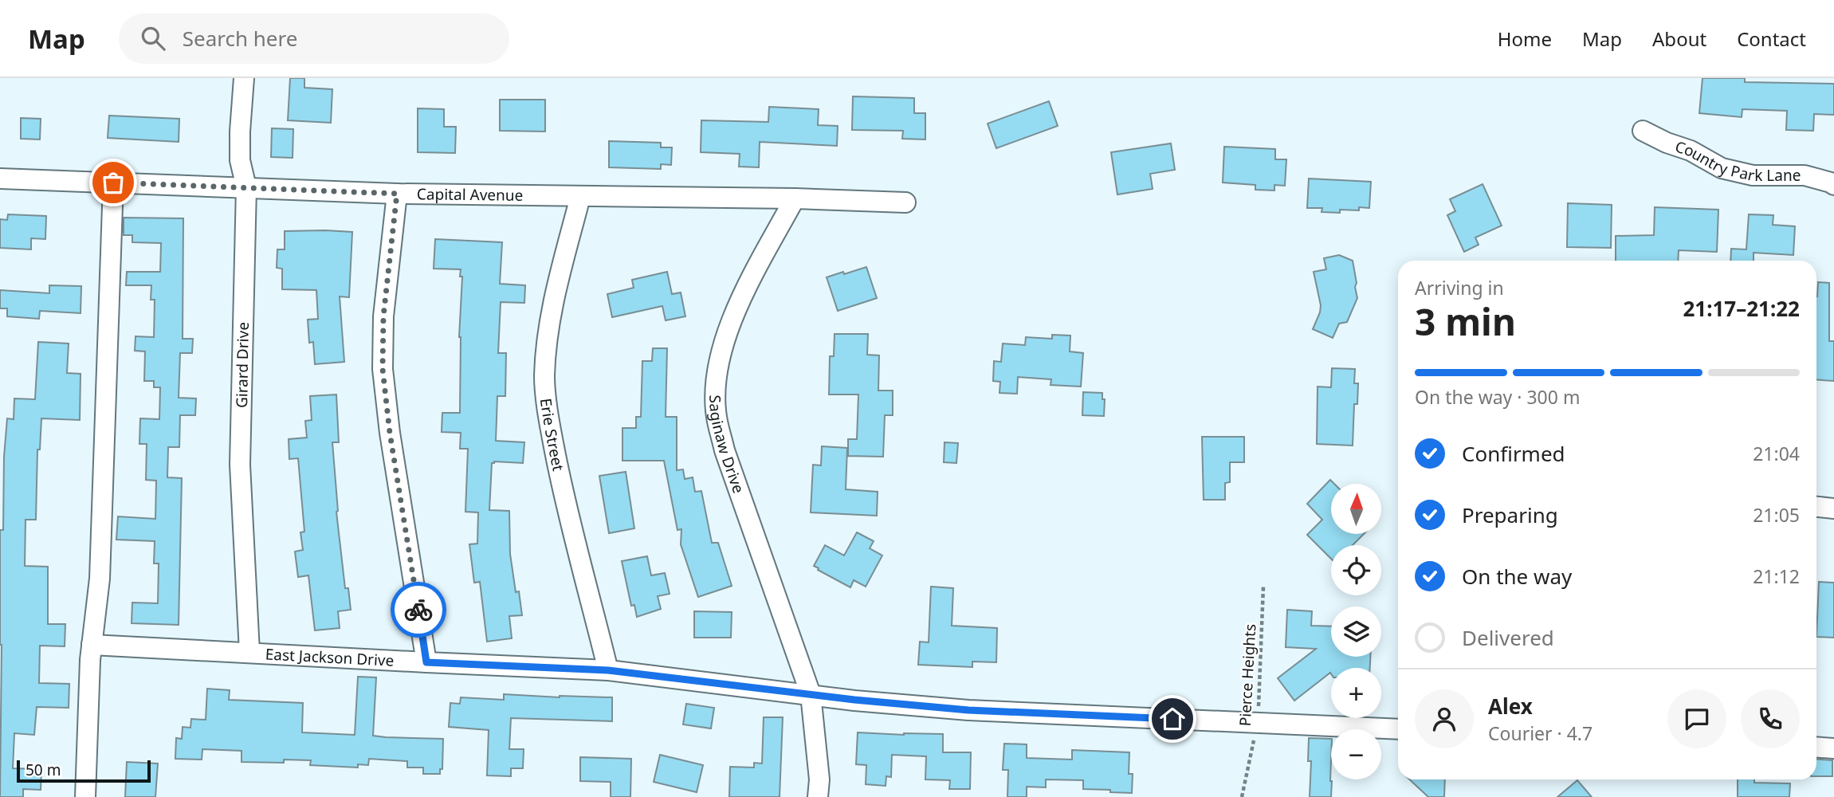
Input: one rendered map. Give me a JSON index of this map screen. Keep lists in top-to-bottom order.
{
  "streets": {
    "street": [
      "Country Park Lane",
      "Capital Avenue",
      "Girard Drive",
      "Erie Street",
      "Saginaw Drive",
      "East Jackson Drive"
    ],
    "path": ["Pierce Heights"]
  },
  "crossings": [
    ["Capital Avenue", "Girard Drive"],
    ["Capital Avenue", "Erie Street"],
    ["Capital Avenue", "Saginaw Drive"],
    ["Girard Drive", "East Jackson Drive"],
    ["Erie Street", "East Jackson Drive"],
    ["Saginaw Drive", "East Jackson Drive"],
    ["East Jackson Drive", "Pierce Heights"]
  ],
  "scale_bar": "50 m",
  "north": "top",
  "page": {
    "header": "Map",
    "search": "Search here",
    "nav": [
      "Home",
      "Map",
      "About",
      "Contact"
    ],
    "heading": ["3 min", "Arriving in", "21:17–21:22"],
    "panel": ["Alex", "Courier · 4.7"],
    "bar": "On the way · 300 m",
    "list": [
      ["Confirmed", "21:04"],
      ["Preparing", "21:05"],
      ["On the way", "21:12"],
      "Delivered"
    ],
    "map_buttons": ["+", "−"],
    "scale": "50 m"
  }
}
